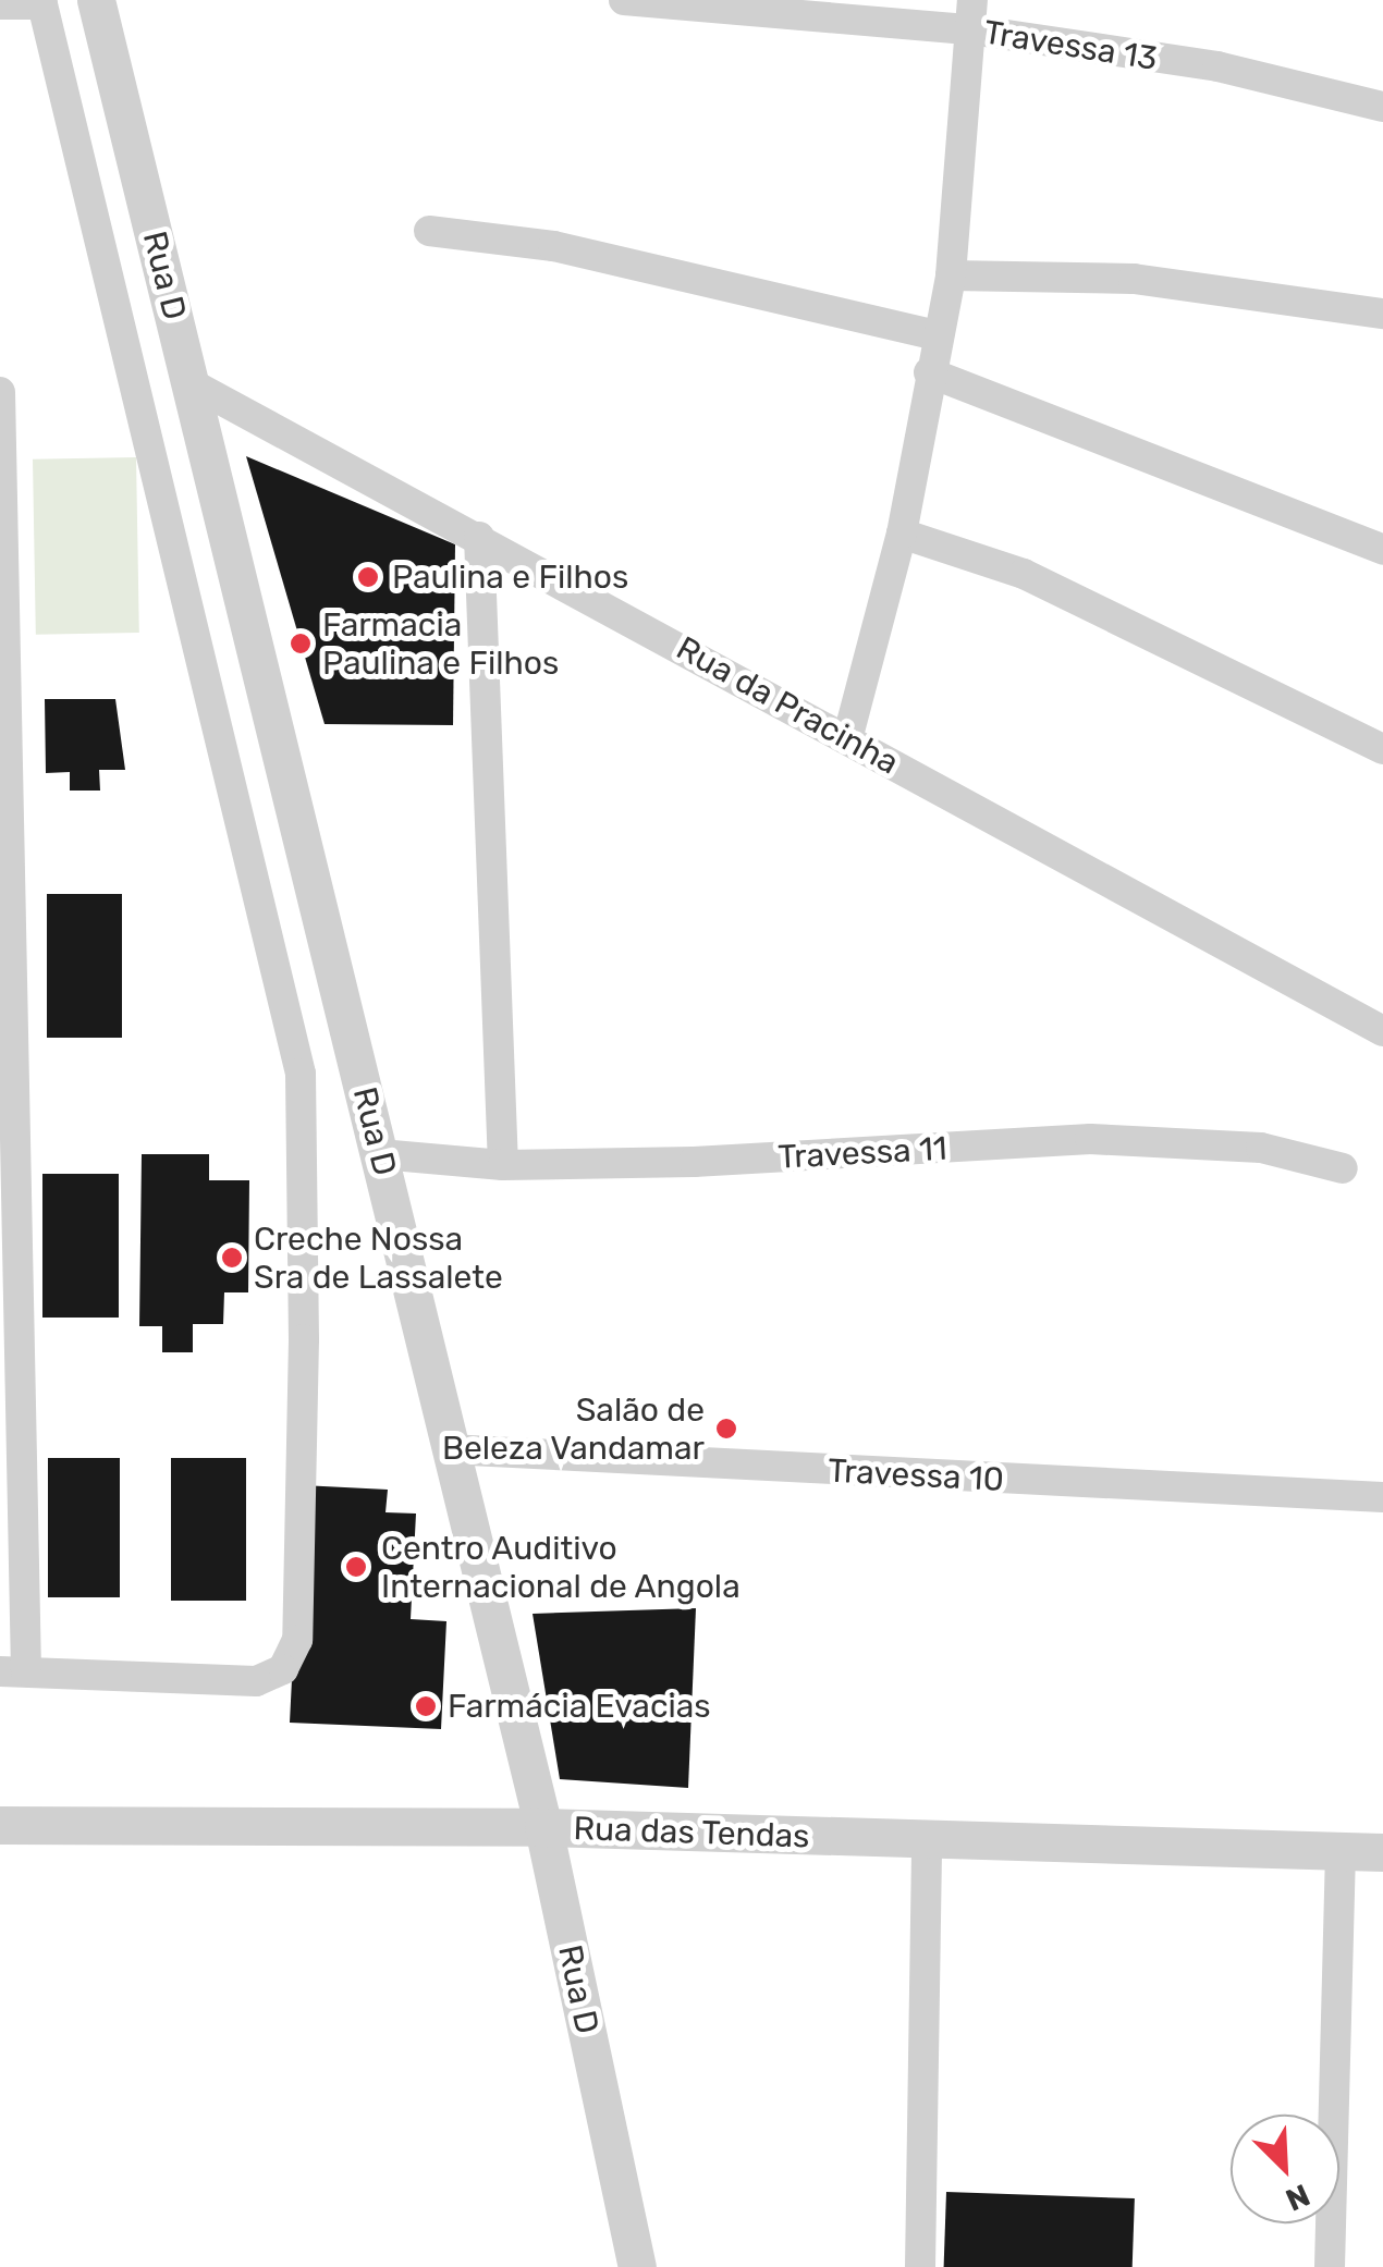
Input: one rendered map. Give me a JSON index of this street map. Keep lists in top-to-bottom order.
{
  "streets": {
    "street": [
      "Travessa 13",
      "Rua D",
      "Rua da Pracinha",
      "Travessa 11",
      "Travessa 10",
      "Rua das Tendas"
    ]
  },
  "crossings": [
    ["Rua D", "Rua da Pracinha"],
    ["Rua D", "Travessa 11"],
    ["Rua D", "Travessa 10"],
    ["Rua D", "Rua das Tendas"]
  ],
  "places": [
    "Paulina e Filhos",
    "Farmacia Paulina e Filhos",
    "Creche Nossa Sra de Lassalete",
    "Salão de Beleza Vandamar",
    "Centro Auditivo Internacional de Angola",
    "Farmácia Evacias"
  ],
  "north": "bottom right"
}
